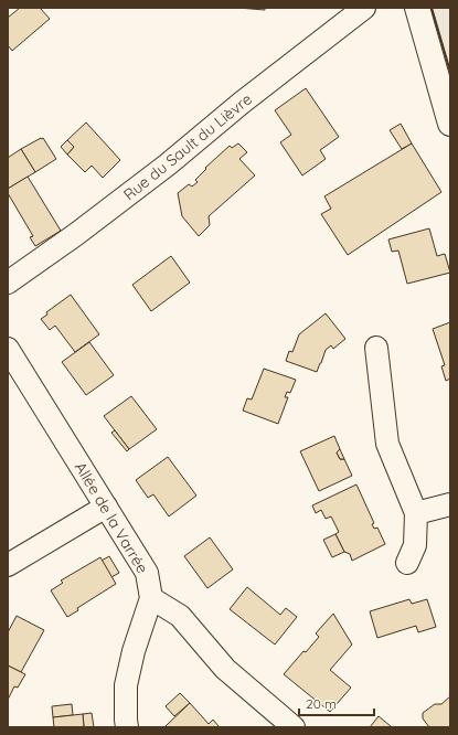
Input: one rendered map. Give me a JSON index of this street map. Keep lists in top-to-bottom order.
{
  "streets": {
    "street": ["Rue du Sault du Lièvre", "Allée de la Varrée"]
  },
  "scale_bar": "20 m"
}
